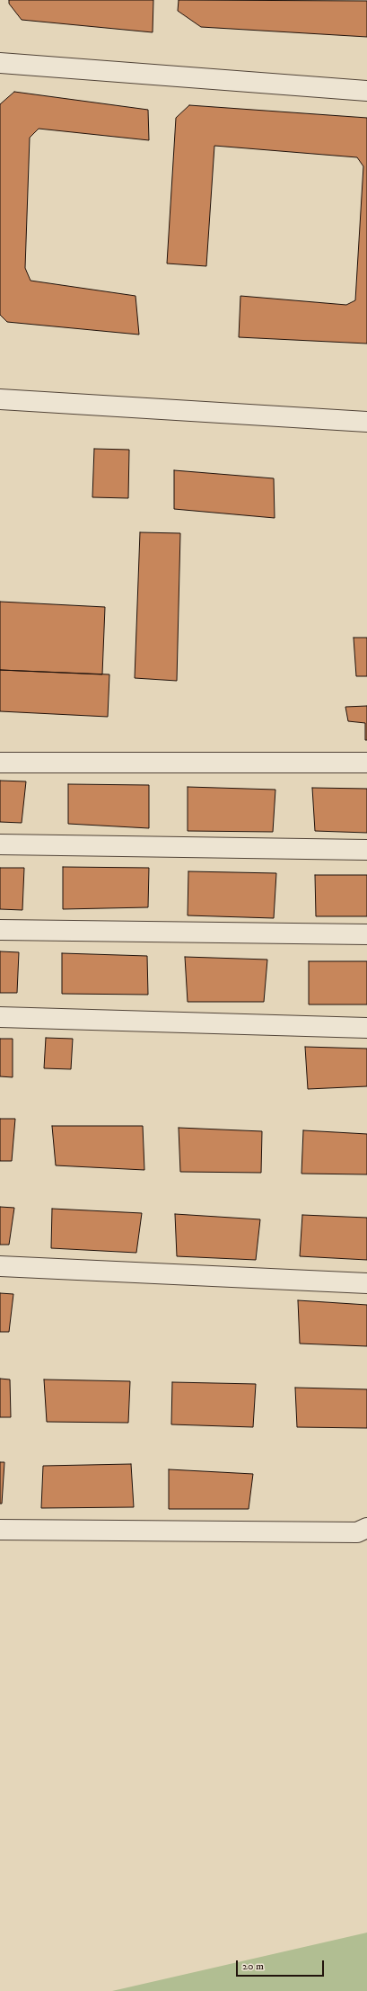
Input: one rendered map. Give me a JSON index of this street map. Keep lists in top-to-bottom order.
{
  "scale_bar": "20 m"
}
